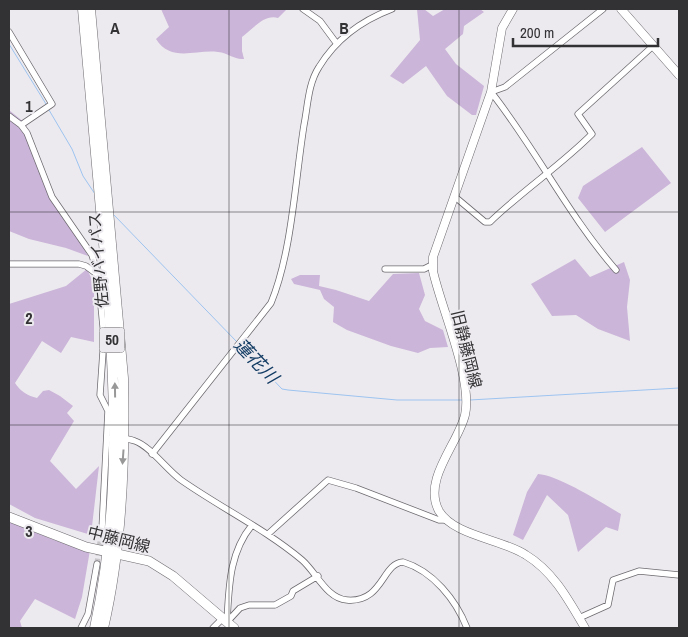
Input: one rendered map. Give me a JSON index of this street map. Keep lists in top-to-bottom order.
{
  "streets": {
    "highway": ["佐野バイパス", "50"],
    "main road": ["中藤岡線"],
    "street": ["旧静藤岡線"]
  },
  "crossings": [
    ["佐野バイパス", "中藤岡線"]
  ],
  "water": ["蓮花川"],
  "scale_bar": "200 m",
  "grid": {
    "columns": ["A", "B"],
    "rows": ["1", "2", "3"]
  }
}
